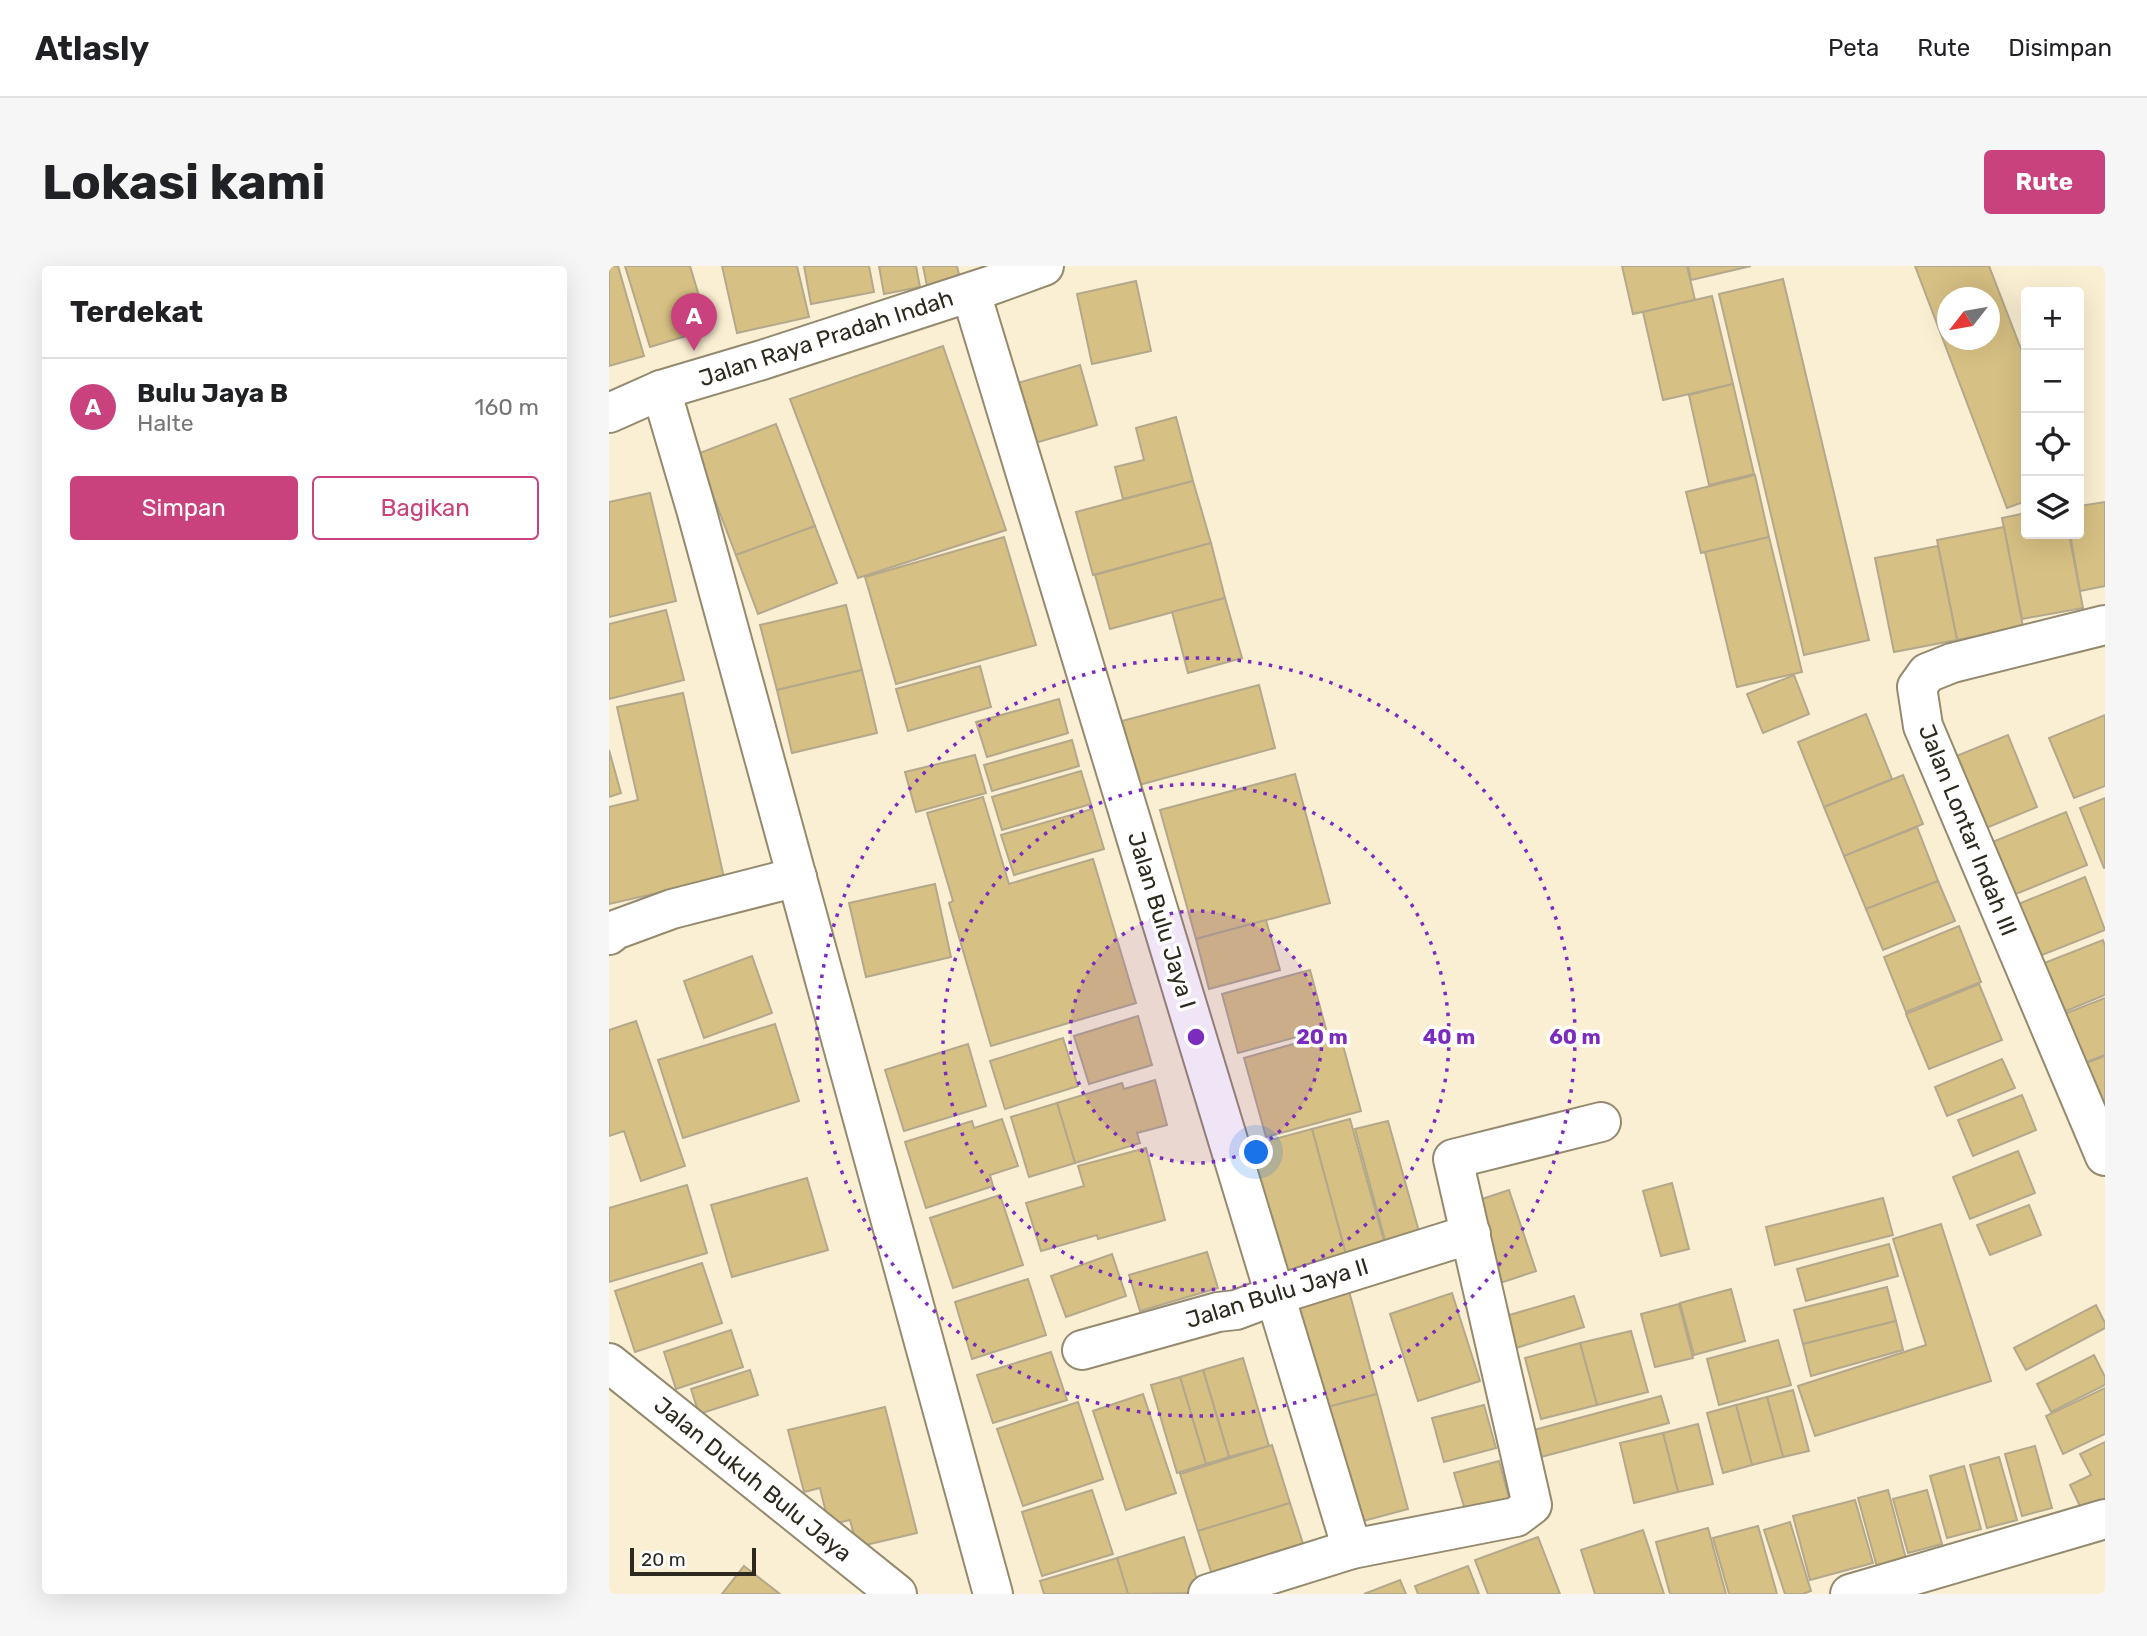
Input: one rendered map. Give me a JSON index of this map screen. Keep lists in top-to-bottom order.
{
  "streets": {
    "street": [
      "Jalan Raya Pradah Indah",
      "Jalan Lontar Indah III",
      "Jalan Bulu Jaya I",
      "Jalan Bulu Jaya II",
      "Jalan Dukuh Bulu Jaya"
    ]
  },
  "crossings": [
    ["Jalan Raya Pradah Indah", "Jalan Bulu Jaya I"],
    ["Jalan Bulu Jaya I", "Jalan Bulu Jaya II"]
  ],
  "scale_bar": "20 m",
  "north": "bottom left",
  "page": {
    "header": "Atlasly",
    "nav": ["Peta", "Rute", "Disimpan"],
    "buttons": [
      "Rute",
      ["Simpan", "Bagikan"]
    ],
    "title": "Lokasi kami",
    "heading": "Terdekat",
    "map_buttons": ["+", "−"],
    "pins": "A",
    "list": [
      {
        "mark": "A",
        "name": "Bulu Jaya B",
        "note": "Halte",
        "value": "160 m"
      }
    ],
    "scale": "20 m"
  },
  "rings": ["20 m", "40 m", "60 m"]
}
